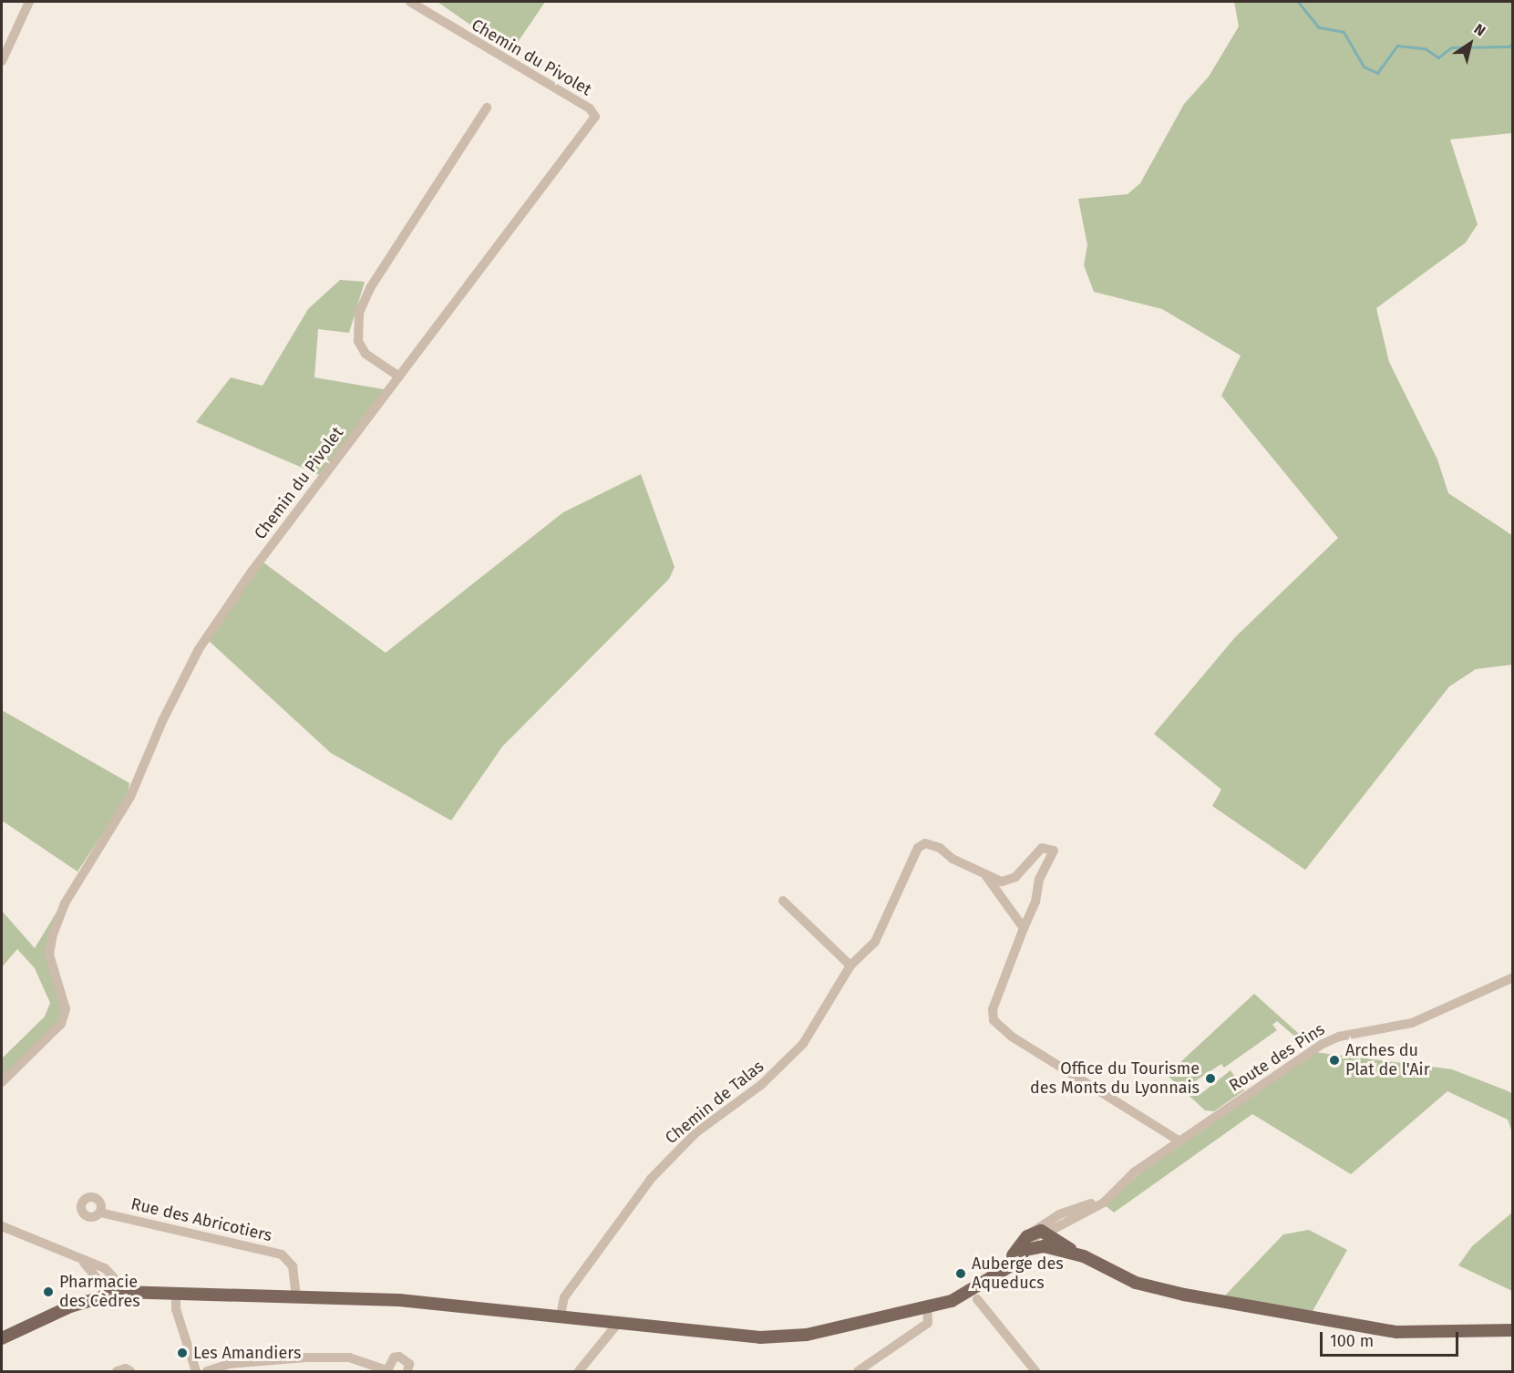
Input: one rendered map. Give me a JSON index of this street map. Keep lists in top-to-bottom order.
{
  "streets": {
    "street": [
      "Chemin du Pivolet",
      "Route des Pins",
      "Chemin de Talas",
      "Rue des Abricotiers"
    ]
  },
  "places": [
    "Arches du Plat de l'Air",
    "Office du Tourisme des Monts du Lyonnais",
    "Auberge des Aqueducs",
    "Pharmacie des Cèdres",
    "Les Amandiers"
  ],
  "scale_bar": "100 m",
  "north": "top right"
}
